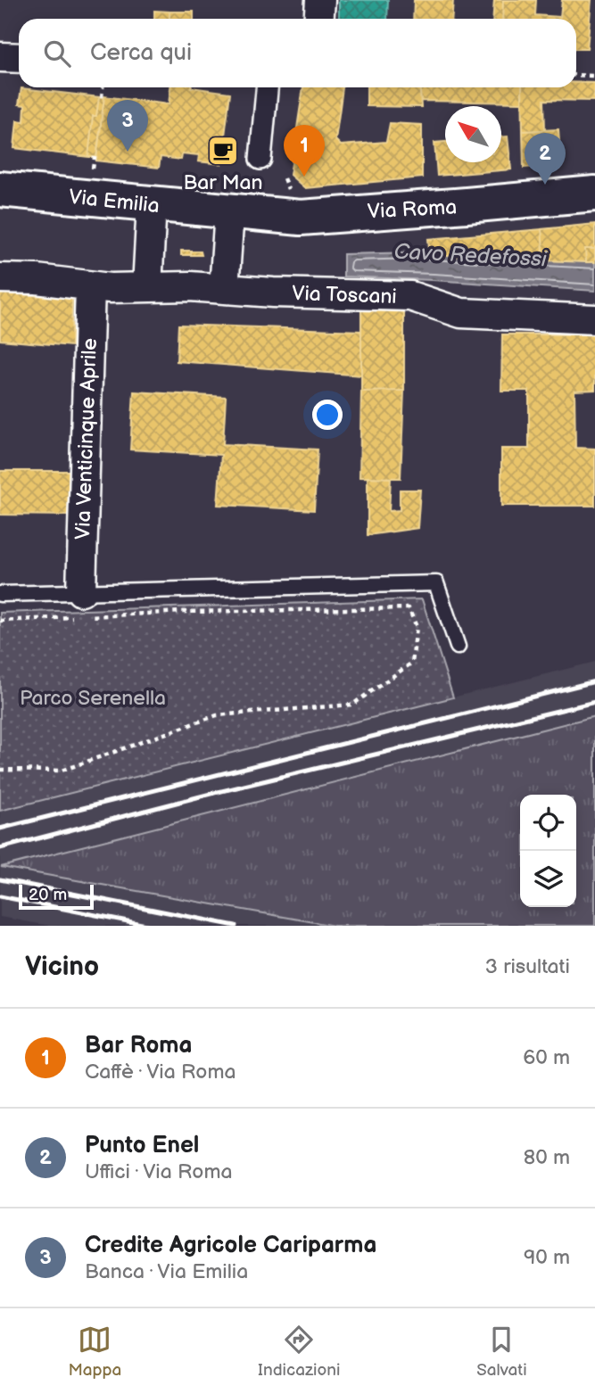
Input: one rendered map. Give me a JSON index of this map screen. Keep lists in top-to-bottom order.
{
  "streets": {
    "main road": ["Via Emilia", "Via Roma"],
    "street": ["Via Toscani", "Via Venticinque Aprile"]
  },
  "crossings": [
    ["Via Emilia", "Via Roma"],
    ["Via Toscani", "Via Venticinque Aprile"]
  ],
  "water": ["Cavo Redefossi"],
  "parks": ["Parco Serenella"],
  "places": {
    "cafe": ["Bar Man"]
  },
  "scale_bar": "20 m",
  "north": "top left",
  "page": {
    "search": "Cerca qui",
    "pins": ["3", "1", "2"],
    "scale": "20 m",
    "heading": ["Vicino", "3 risultati"],
    "list": [
      {
        "mark": "1",
        "name": "Bar Roma",
        "note": "Caffè · Via Roma",
        "value": "60 m"
      },
      {
        "mark": "2",
        "name": "Punto Enel",
        "note": "Uffici · Via Roma",
        "value": "80 m"
      },
      {
        "mark": "3",
        "name": "Credite Agricole Cariparma",
        "note": "Banca · Via Emilia",
        "value": "90 m"
      }
    ],
    "nav": ["Mappa", "Indicazioni", "Salvati"]
  }
}
